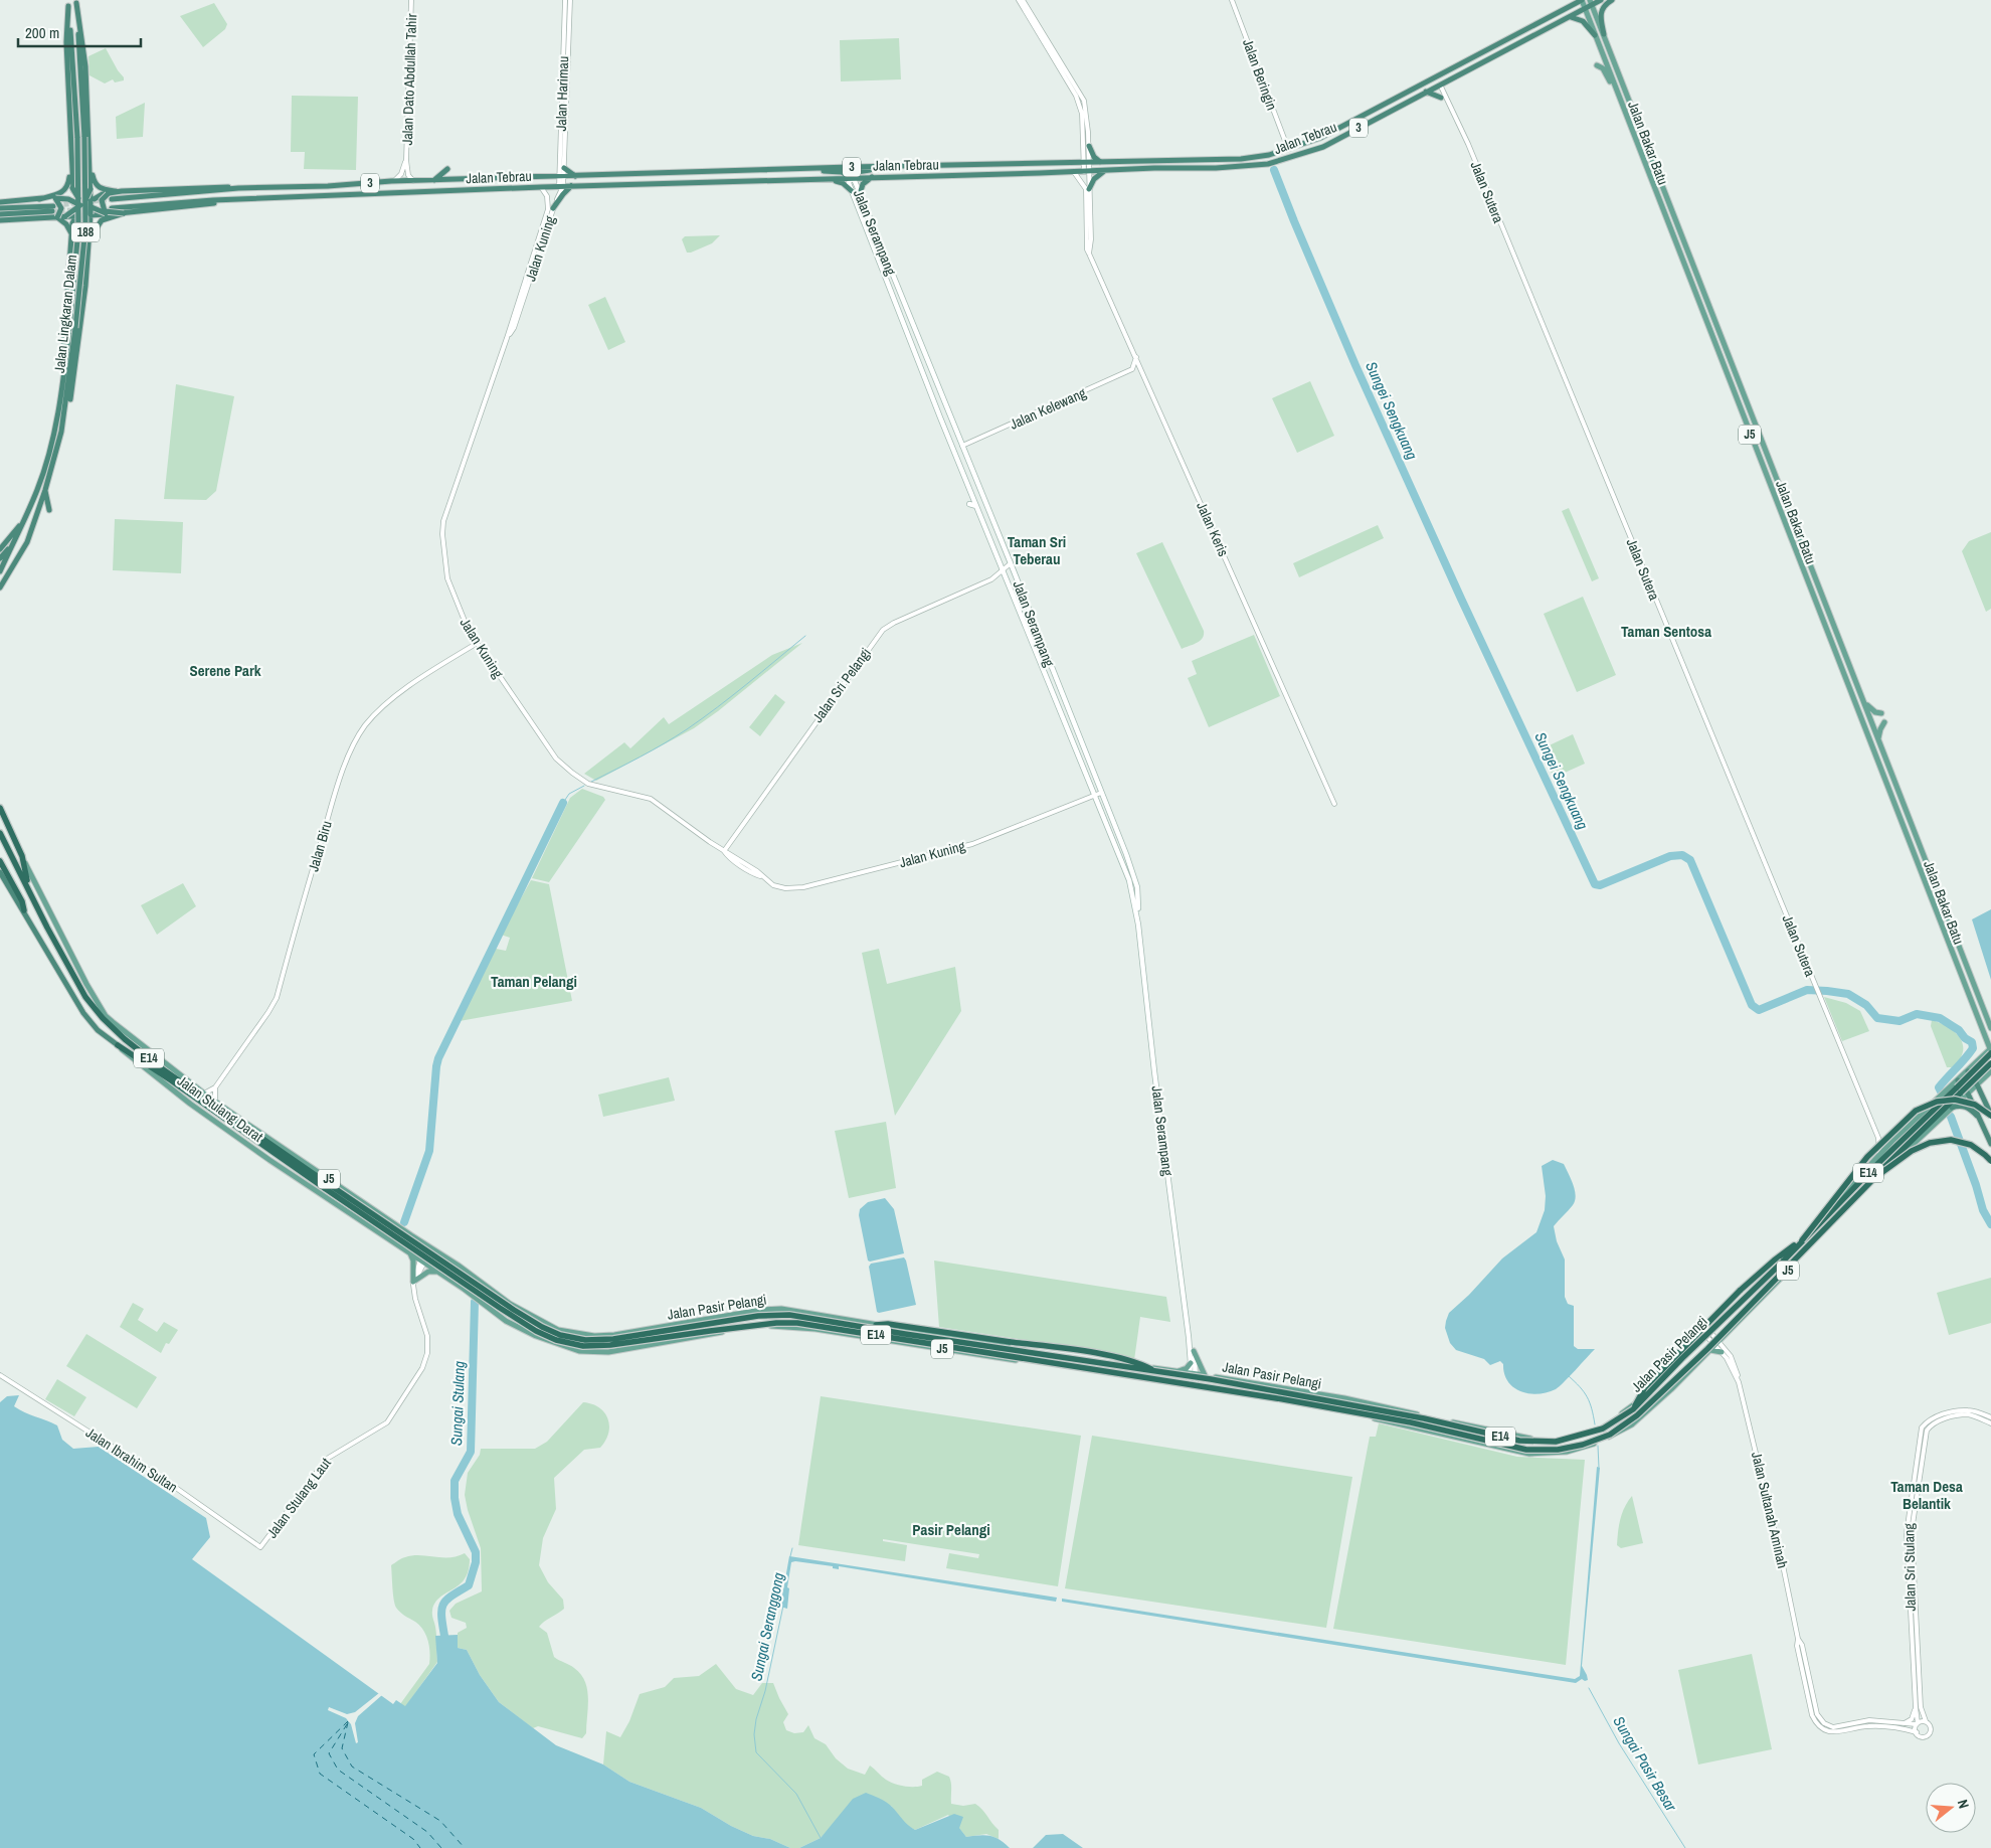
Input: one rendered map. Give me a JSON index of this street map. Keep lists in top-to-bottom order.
{
  "streets": {
    "highway": [
      "3",
      "Jalan Tebrau",
      "188",
      "Jalan Lingkaran Dalam",
      "J5",
      "E14",
      "Jalan Stulang Darat"
    ],
    "main road": ["Jalan Bakar Batu", "Jalan Serampang", "Jalan Pasir Pelangi"],
    "street": [
      "Jalan Beringin",
      "Jalan Dato Abdullah Tahir",
      "Jalan Harimau",
      "Jalan Sutera",
      "Jalan Kuning",
      "Jalan Kelewang",
      "Jalan Keris",
      "Jalan Sri Pelangi",
      "Jalan Biru",
      "Jalan Ibrahim Sultan",
      "Jalan Stulang Laut",
      "Jalan Sultanah Aminah",
      "Jalan Sri Stulang"
    ]
  },
  "crossings": [
    ["Jalan Beringin", "Jalan Tebrau"],
    ["Jalan Dato Abdullah Tahir", "Jalan Tebrau"],
    ["Jalan Harimau", "Jalan Tebrau"],
    ["Jalan Harimau", "Jalan Kuning"],
    ["Jalan Tebrau", "Jalan Bakar Batu"],
    ["Jalan Tebrau", "Jalan Sutera"],
    ["Jalan Tebrau", "Jalan Serampang"],
    ["Jalan Tebrau", "Jalan Kuning"],
    ["Jalan Tebrau", "Jalan Keris"],
    ["Jalan Bakar Batu", "E14"],
    ["Jalan Bakar Batu", "Jalan Pasir Pelangi"],
    ["Jalan Sutera", "Jalan Pasir Pelangi"],
    ["Jalan Serampang", "Jalan Kuning"],
    ["Jalan Serampang", "Jalan Kelewang"],
    ["Jalan Serampang", "Jalan Sri Pelangi"],
    ["Jalan Serampang", "Jalan Pasir Pelangi"],
    ["Jalan Kuning", "Jalan Sri Pelangi"],
    ["Jalan Kuning", "Jalan Biru"],
    ["J5", "Jalan Stulang Darat"],
    ["Jalan Biru", "Jalan Stulang Darat"],
    ["E14", "Jalan Stulang Darat"],
    ["E14", "Jalan Pasir Pelangi"],
    ["Jalan Stulang Darat", "Jalan Pasir Pelangi"],
    ["Jalan Stulang Darat", "Jalan Stulang Laut"],
    ["Jalan Pasir Pelangi", "Jalan Stulang Laut"],
    ["Jalan Pasir Pelangi", "Jalan Sultanah Aminah"],
    ["Jalan Ibrahim Sultan", "Jalan Stulang Laut"],
    ["Jalan Sultanah Aminah", "Jalan Sri Stulang"]
  ],
  "districts": [
    "Taman Sri Teberau",
    "Taman Sentosa",
    "Serene Park",
    "Taman Pelangi",
    "Taman Desa Belantik",
    "Pasir Pelangi"
  ],
  "water": [
    "Sungei Sengkuang",
    "Sungai Stulang",
    "Sungai Seranggong",
    "Sungai Pasir Besar"
  ],
  "scale_bar": "200 m",
  "north": "right"
}
